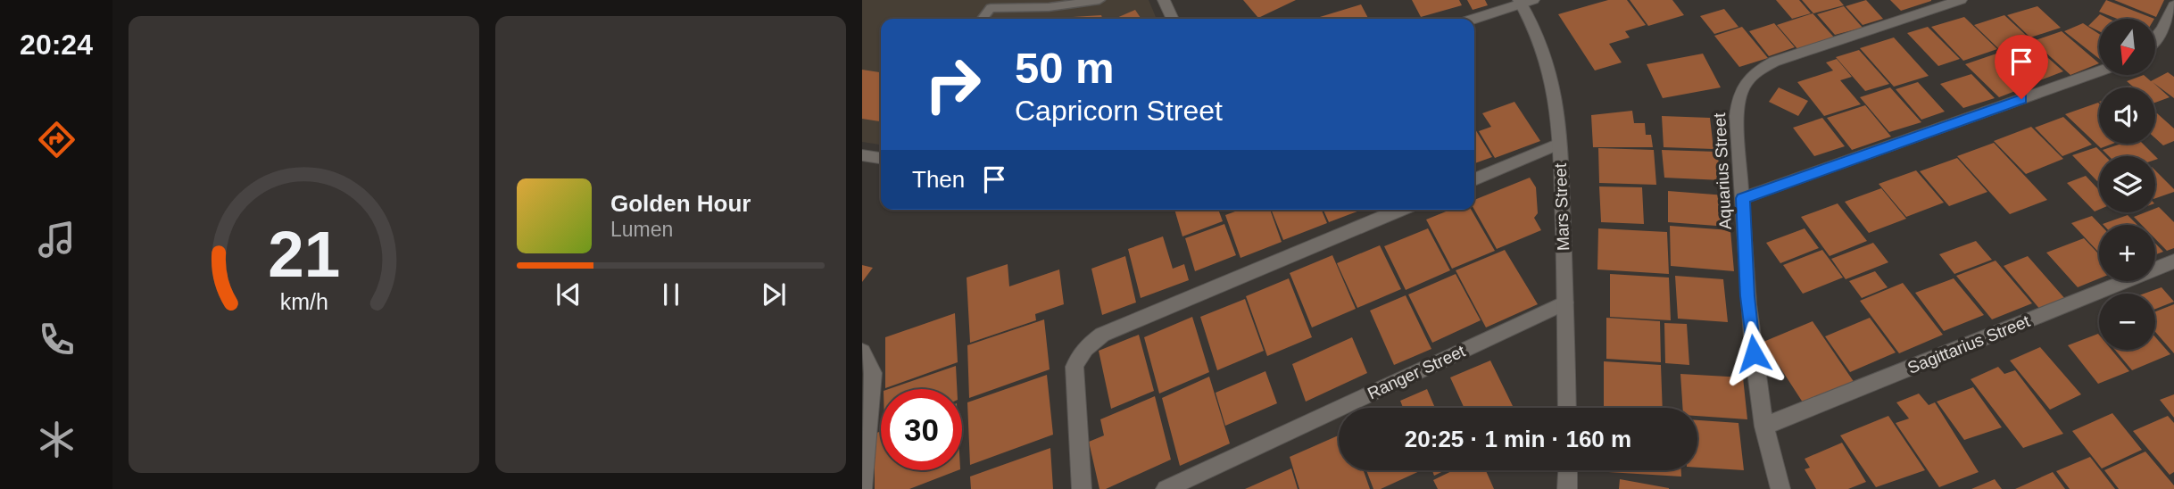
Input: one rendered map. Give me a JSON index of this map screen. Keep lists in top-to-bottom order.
{
  "streets": {
    "street": [
      "Aquarius Street",
      "Mars Street",
      "Sagittarius Street",
      "Ranger Street"
    ]
  },
  "crossings": [
    ["Aquarius Street", "Sagittarius Street"],
    ["Mars Street", "Ranger Street"]
  ],
  "north": "bottom",
  "page": {
    "tabs": "20:24",
    "map_buttons": ["+", "−"],
    "turn": ["50 m", "Capricorn Street"],
    "then": "Then",
    "song": ["Golden Hour", "Lumen"],
    "limit": "30",
    "trip": "20:25 · 1 min · 160 m",
    "gauge": ["21", "km/h"]
  }
}
